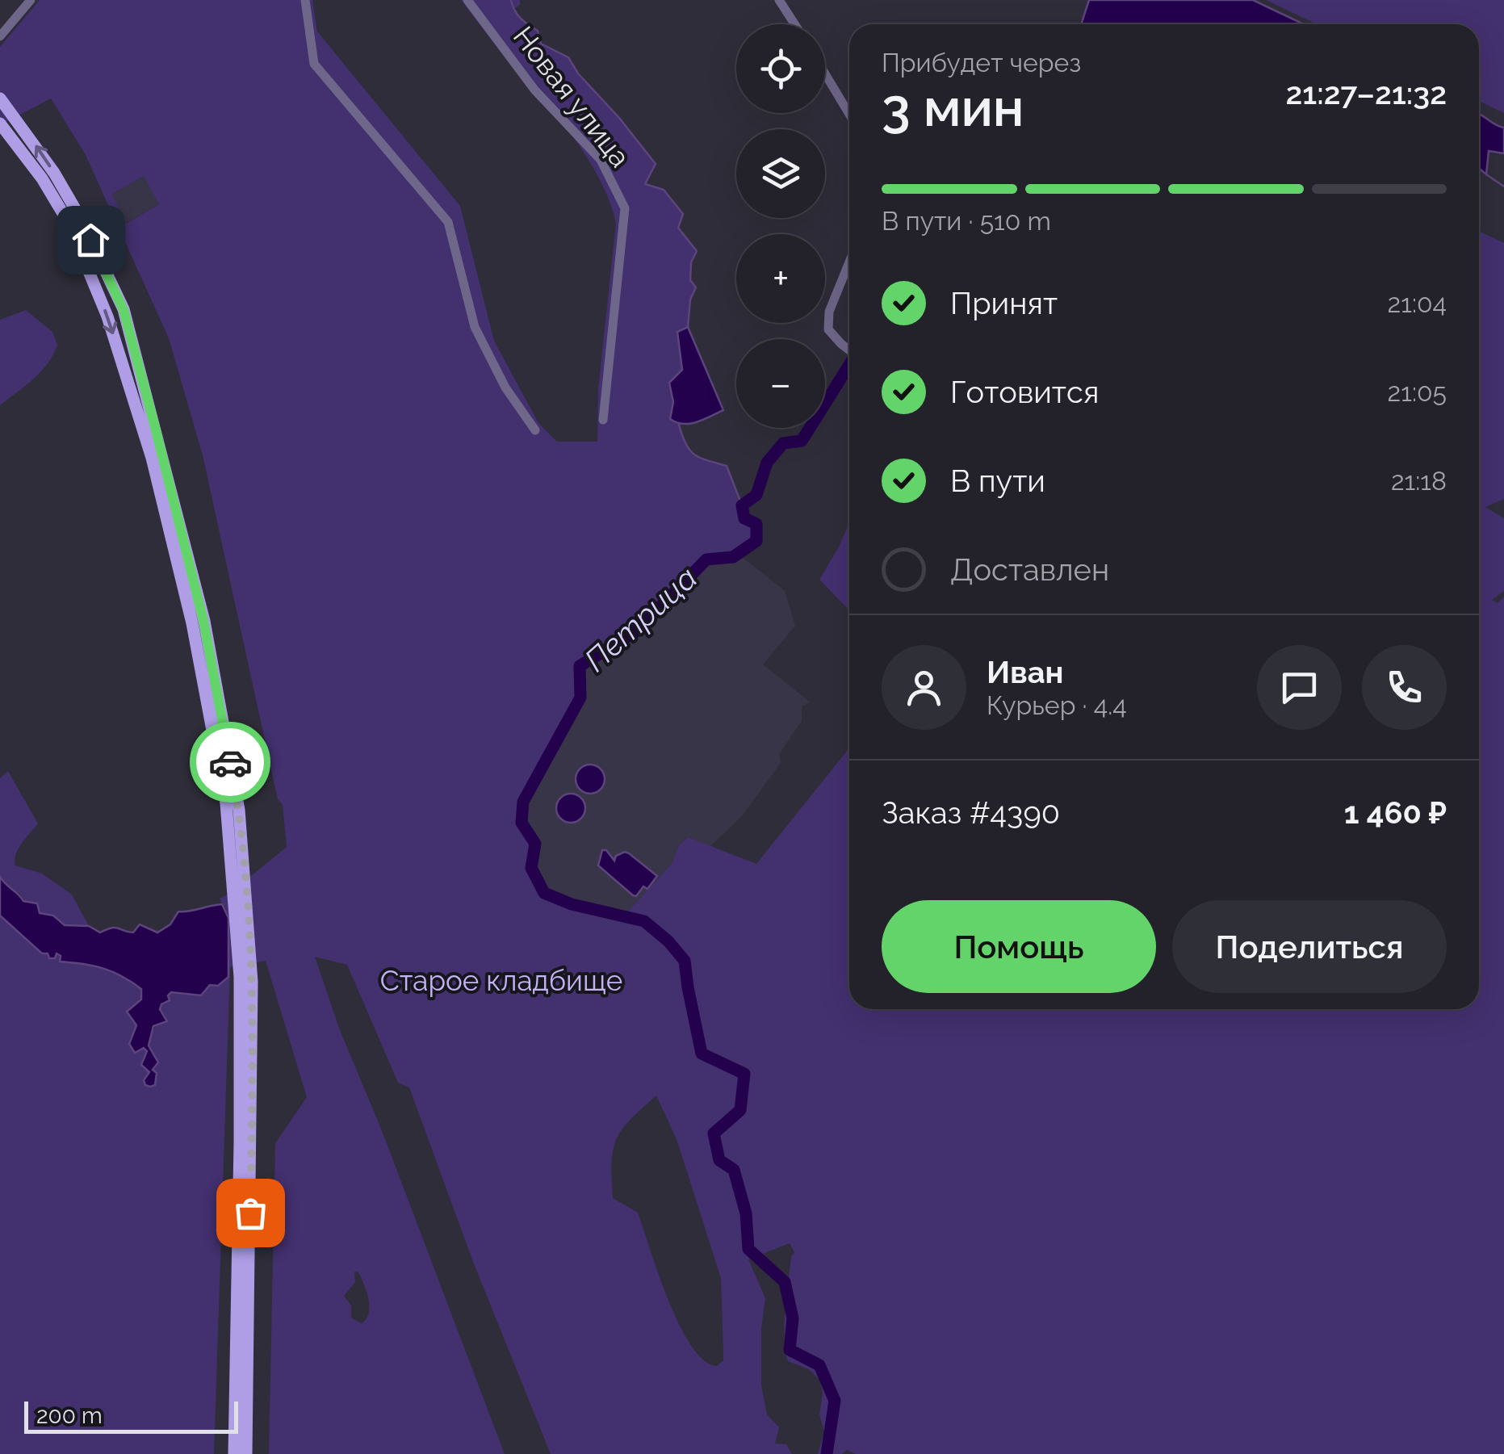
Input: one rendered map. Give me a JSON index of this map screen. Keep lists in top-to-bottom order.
{
  "streets": {
    "street": ["Новая улица"]
  },
  "water": ["Петрица"],
  "parks": ["Старое кладбище"],
  "scale_bar": "200 m",
  "page": {
    "map_buttons": ["+", "−"],
    "heading": ["3 мин", "Прибудет через", "21:27–21:32"],
    "panel": [
      "Иван",
      "Курьер · 4.4",
      "Заказ #4390",
      "1 460 ₽"
    ],
    "bar": "В пути · 510 m",
    "list": [
      ["Принят", "21:04"],
      ["Готовится", "21:05"],
      ["В пути", "21:18"],
      "Доставлен"
    ],
    "buttons": ["Помощь", "Поделиться"],
    "scale": "200 m"
  }
}
